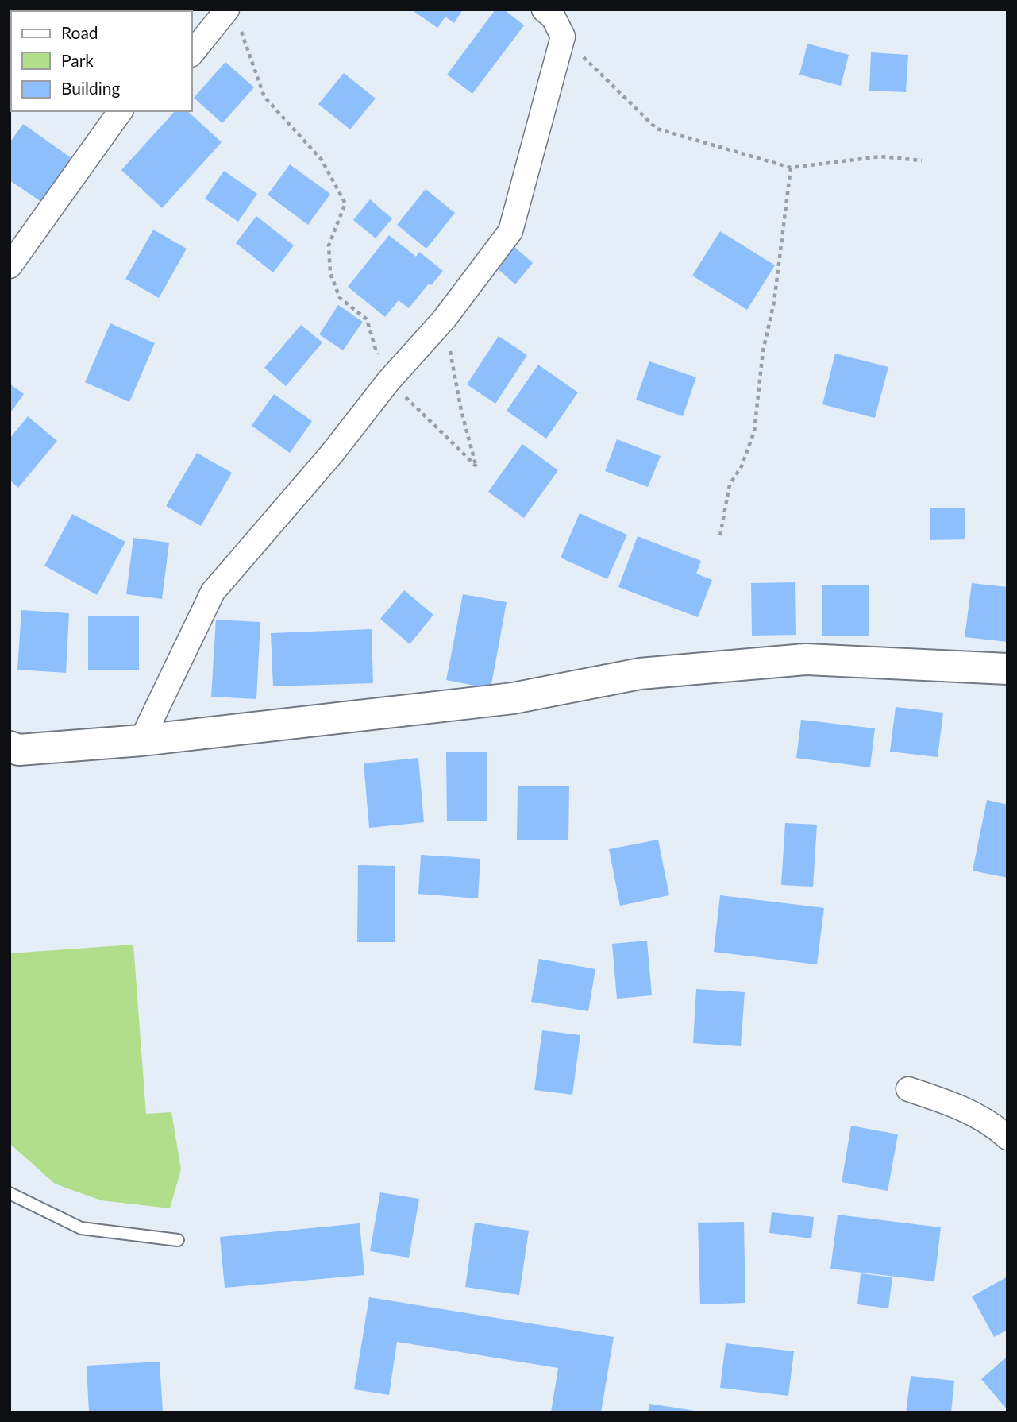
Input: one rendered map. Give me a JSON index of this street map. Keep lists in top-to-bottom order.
{
  "legend": ["Road", "Park", "Building"]
}
